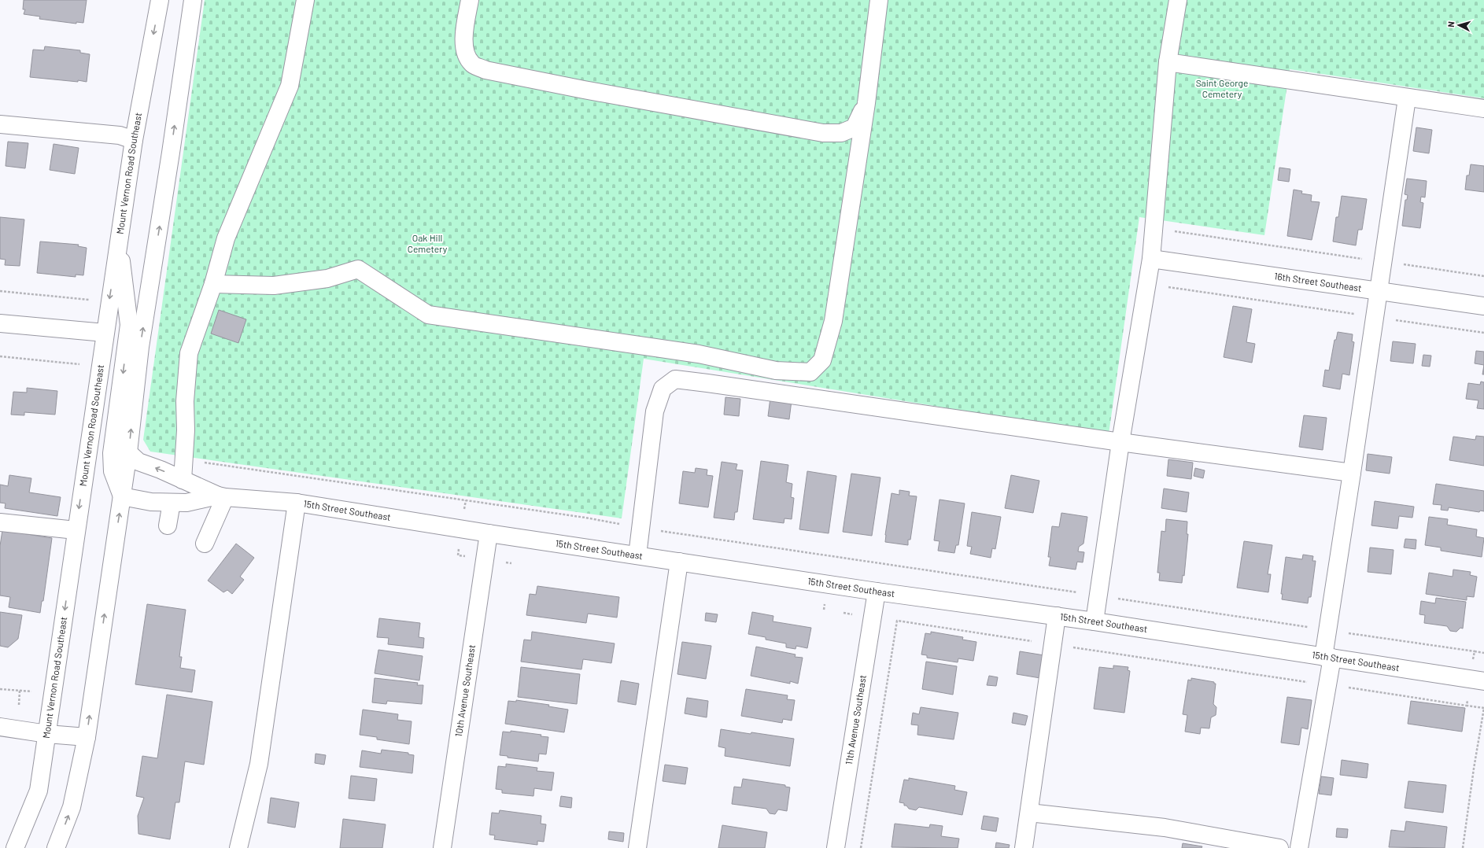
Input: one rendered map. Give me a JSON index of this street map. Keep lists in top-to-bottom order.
{
  "streets": {
    "street": [
      "Mount Vernon Road Southeast",
      "16th Street Southeast",
      "15th Street Southeast",
      "10th Avenue Southeast",
      "11th Avenue Southeast"
    ]
  },
  "crossings": [
    ["15th Street Southeast", "10th Avenue Southeast"],
    ["15th Street Southeast", "11th Avenue Southeast"]
  ],
  "parks": ["Saint George Cemetery", "Oak Hill Cemetery"],
  "north": "left"
}
